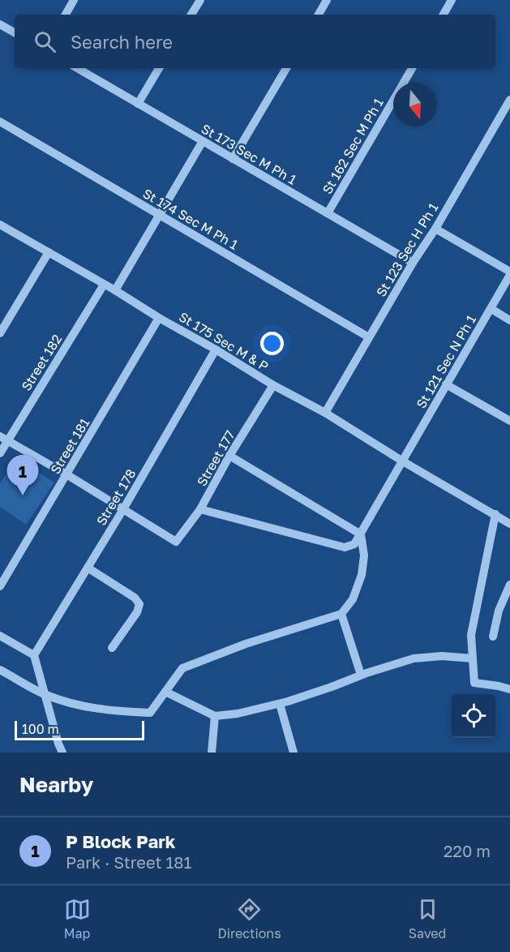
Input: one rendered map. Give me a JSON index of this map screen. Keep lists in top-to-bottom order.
{
  "streets": {
    "street": [
      "St 162 Sec M Ph 1",
      "St 173 Sec M Ph 1",
      "St 174 Sec M Ph 1",
      "St 123 Sec H Ph 1",
      "St 175 Sec M & P",
      "St 121 Sec N Ph 1",
      "Street 182",
      "Street 181",
      "Street 177",
      "Street 178"
    ]
  },
  "crossings": [
    ["St 162 Sec M Ph 1", "St 173 Sec M Ph 1"],
    ["St 173 Sec M Ph 1", "St 123 Sec H Ph 1"],
    ["St 174 Sec M Ph 1", "St 123 Sec H Ph 1"],
    ["St 123 Sec H Ph 1", "St 175 Sec M & P"],
    ["St 175 Sec M & P", "St 121 Sec N Ph 1"],
    ["St 175 Sec M & P", "Street 182"],
    ["St 175 Sec M & P", "Street 181"],
    ["St 175 Sec M & P", "Street 177"],
    ["St 175 Sec M & P", "Street 178"],
    ["Street 177", "Street 178"]
  ],
  "scale_bar": "100 m",
  "north": "bottom",
  "page": {
    "search": "Search here",
    "pins": "1",
    "scale": "100 m",
    "heading": "Nearby",
    "list": [
      {
        "mark": "1",
        "name": "P Block Park",
        "note": "Park · Street 181",
        "value": "220 m"
      }
    ],
    "nav": ["Map", "Directions", "Saved"]
  }
}
